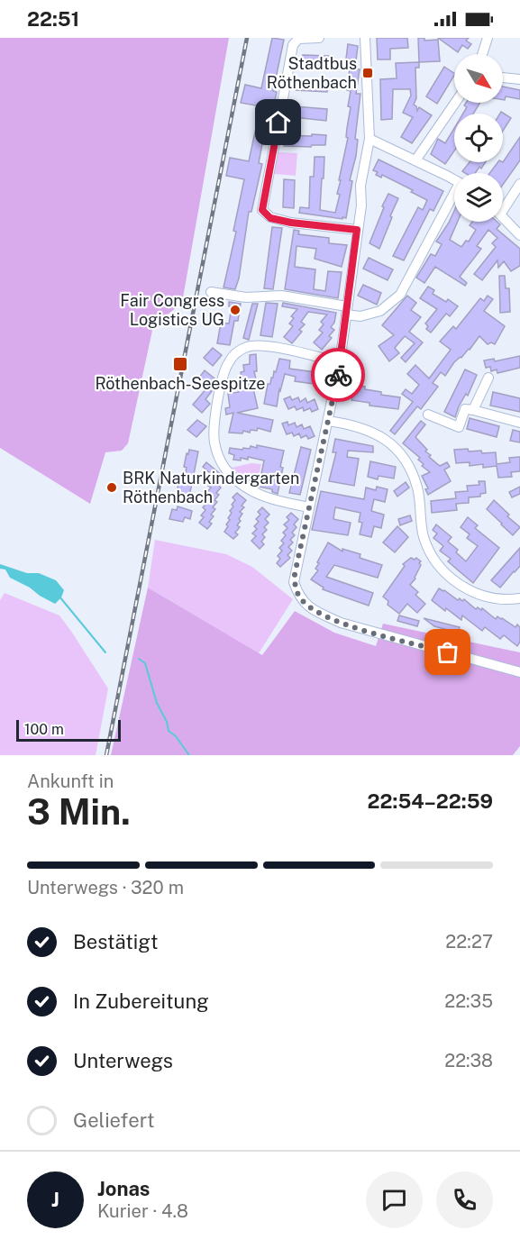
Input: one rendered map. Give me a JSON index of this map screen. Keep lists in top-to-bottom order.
{
  "places": {
    "transit": ["Stadtbus Röthenbach", "Röthenbach-Seespitze"],
    "other": ["Fair Congress Logistics UG", "BRK Naturkindergarten Röthenbach"]
  },
  "scale_bar": "100 m",
  "north": "bottom right",
  "page": {
    "status": "22:51",
    "scale": "100 m",
    "heading": ["3 Min.", "Ankunft in", "22:54–22:59"],
    "panel": ["Jonas", "Kurier · 4.8"],
    "bar": "Unterwegs · 320 m",
    "list": [
      ["Bestätigt", "22:27"],
      ["In Zubereitung", "22:35"],
      ["Unterwegs", "22:38"],
      "Geliefert"
    ],
    "round": "J"
  }
}
